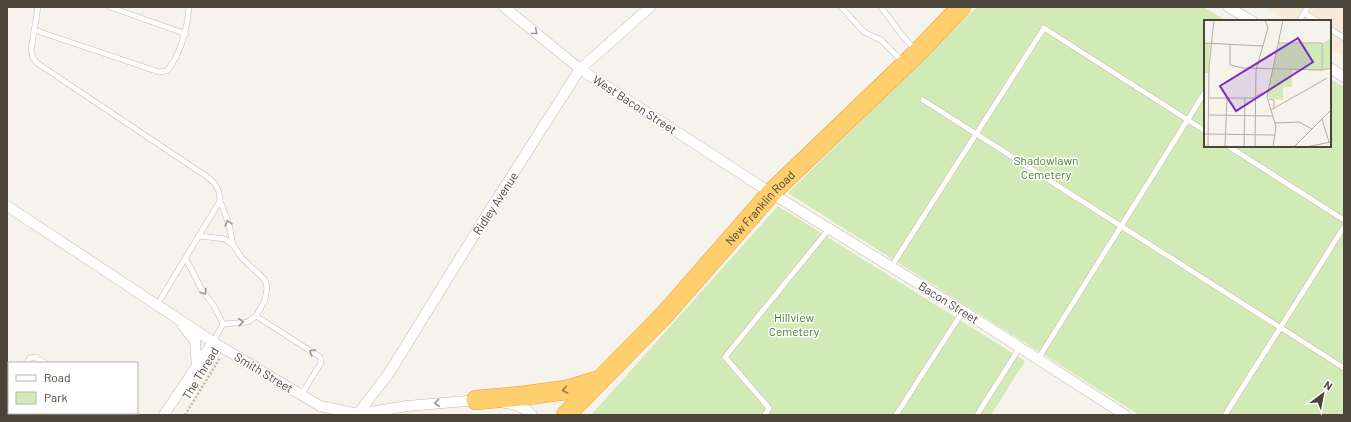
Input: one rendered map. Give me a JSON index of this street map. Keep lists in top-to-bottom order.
{
  "streets": {
    "highway": ["New Franklin Road"],
    "street": [
      "West Bacon Street",
      "Ridley Avenue",
      "Bacon Street",
      "Smith Street"
    ],
    "path": ["The Thread"]
  },
  "crossings": [
    ["West Bacon Street", "Ridley Avenue"],
    ["West Bacon Street", "New Franklin Road"],
    ["West Bacon Street", "Bacon Street"],
    ["Ridley Avenue", "Smith Street"],
    ["New Franklin Road", "Bacon Street"],
    ["Smith Street", "The Thread"]
  ],
  "parks": ["Shadowlawn Cemetery", "Hillview Cemetery"],
  "legend": ["Road", "Park"],
  "north": "top right"
}
